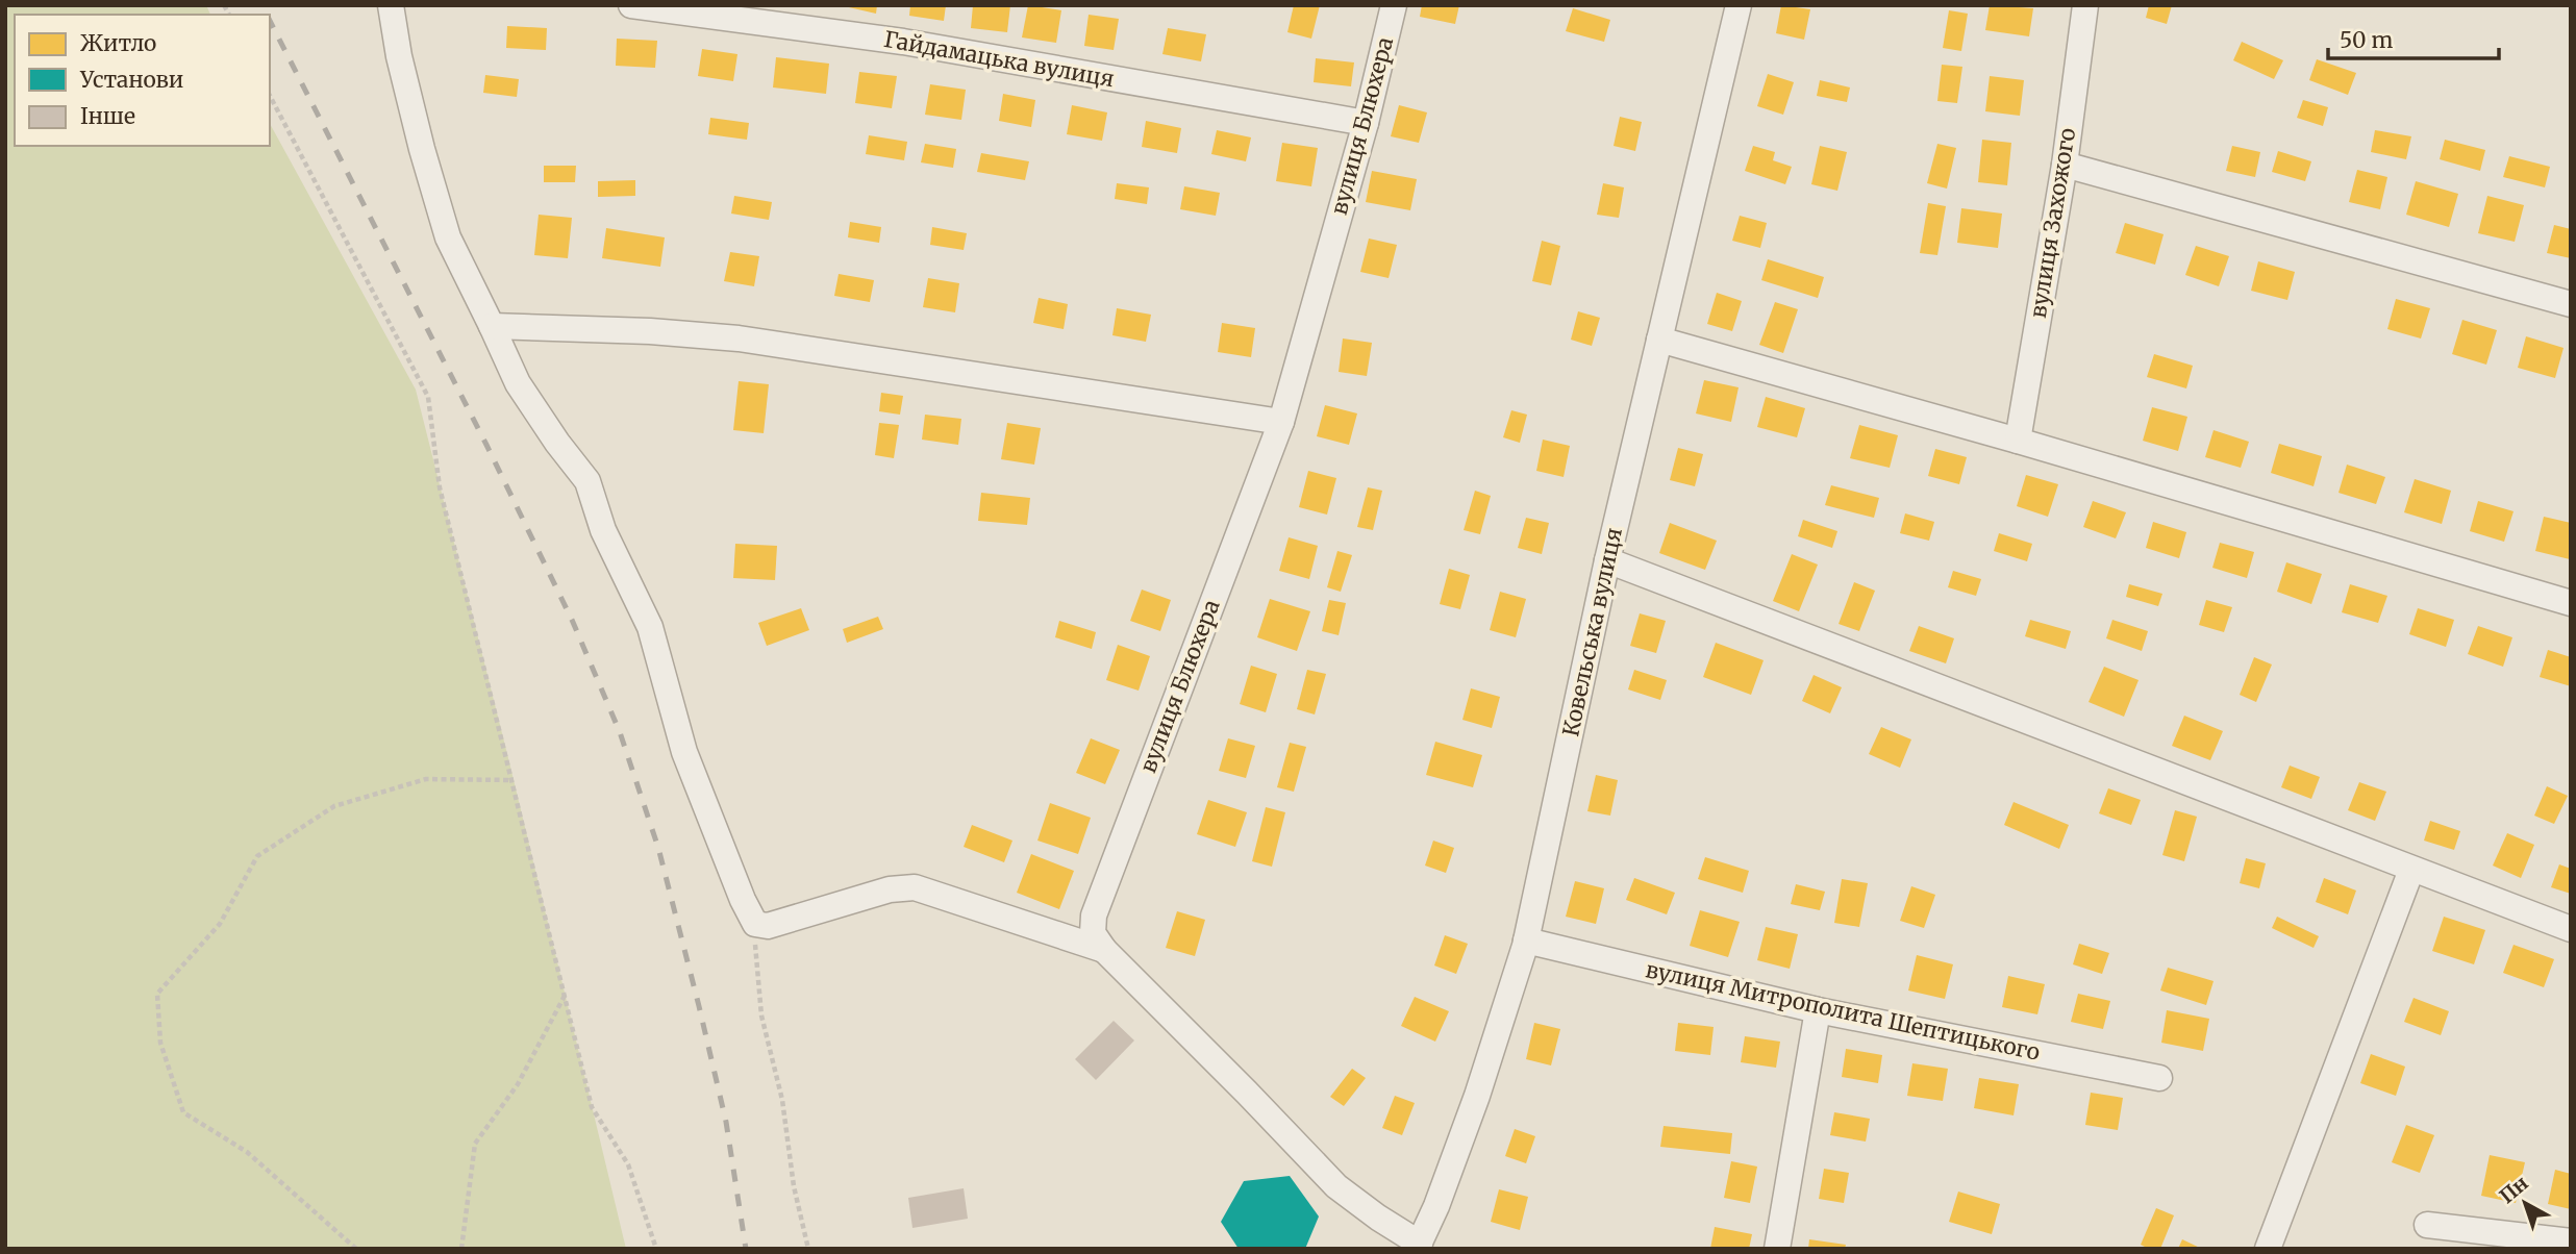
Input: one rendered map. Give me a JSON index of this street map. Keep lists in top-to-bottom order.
{
  "streets": {
    "street": [
      "Гайдамацька вулиця",
      "вулиця Блюхера",
      "вулиця Захожого",
      "Ковельська вулиця",
      "вулиця Митрополита Шептицького"
    ]
  },
  "crossings": [
    ["Гайдамацька вулиця", "вулиця Блюхера"],
    ["вулиця Блюхера", "Ковельська вулиця"],
    ["Ковельська вулиця", "вулиця Митрополита Шептицького"]
  ],
  "legend": ["Житло", "Установи", "Інше"],
  "scale_bar": "50 m",
  "north": "top left"
}
